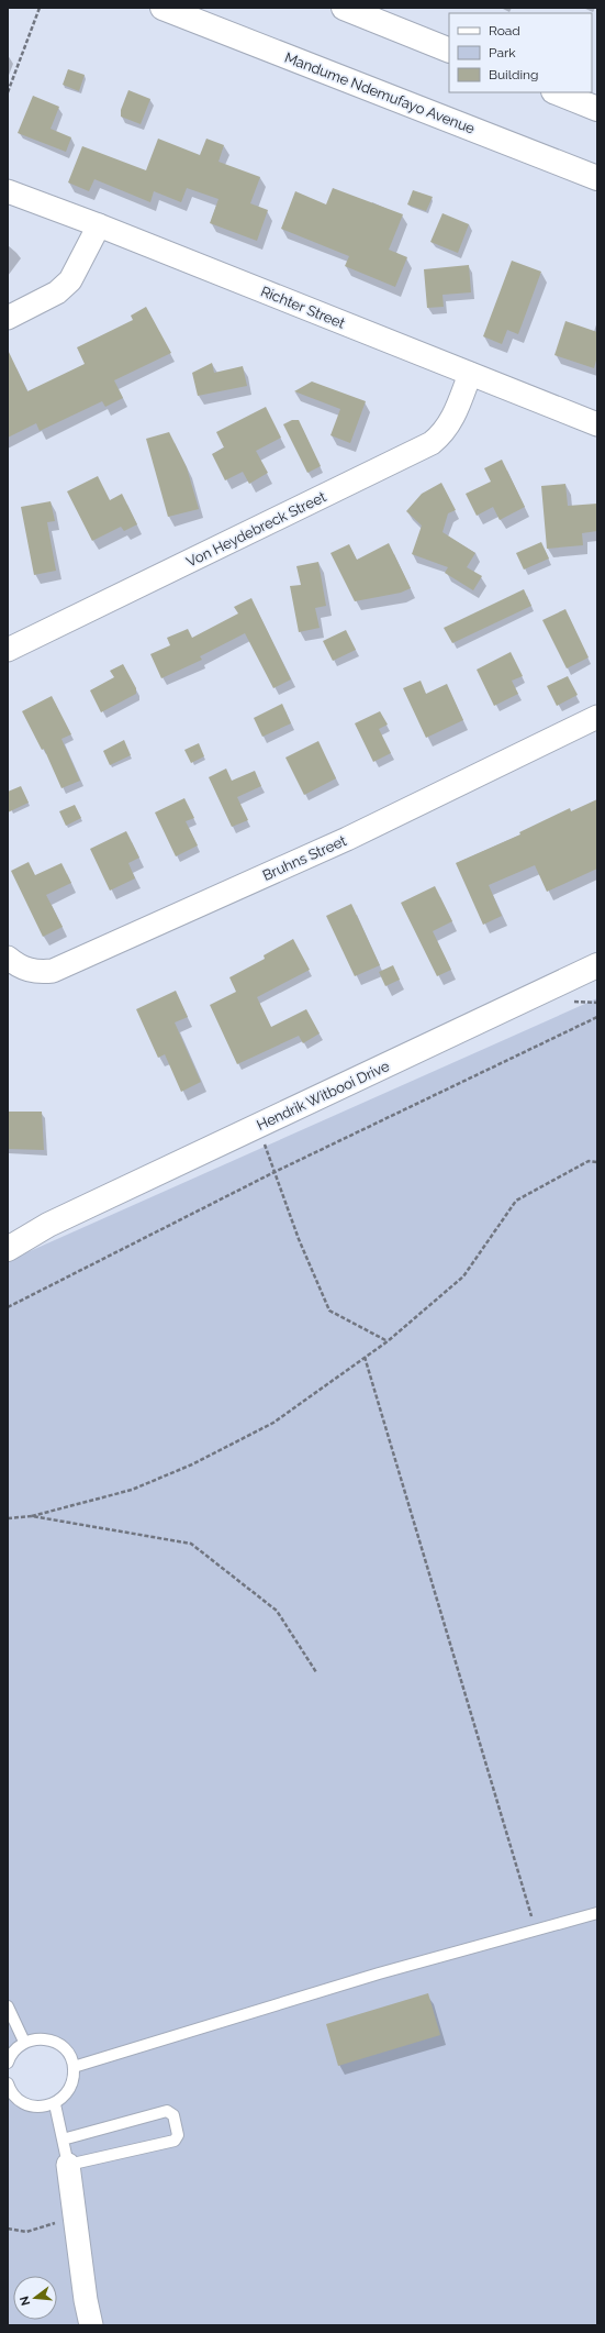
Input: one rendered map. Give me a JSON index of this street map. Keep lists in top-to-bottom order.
{
  "streets": {
    "main road": ["Mandume Ndemufayo Avenue", "Hendrik Witbooi Drive"],
    "street": ["Richter Street", "Von Heydebreck Street", "Bruhns Street"]
  },
  "crossings": [
    ["Richter Street", "Von Heydebreck Street"]
  ],
  "legend": ["Road", "Park", "Building"],
  "north": "left"
}
